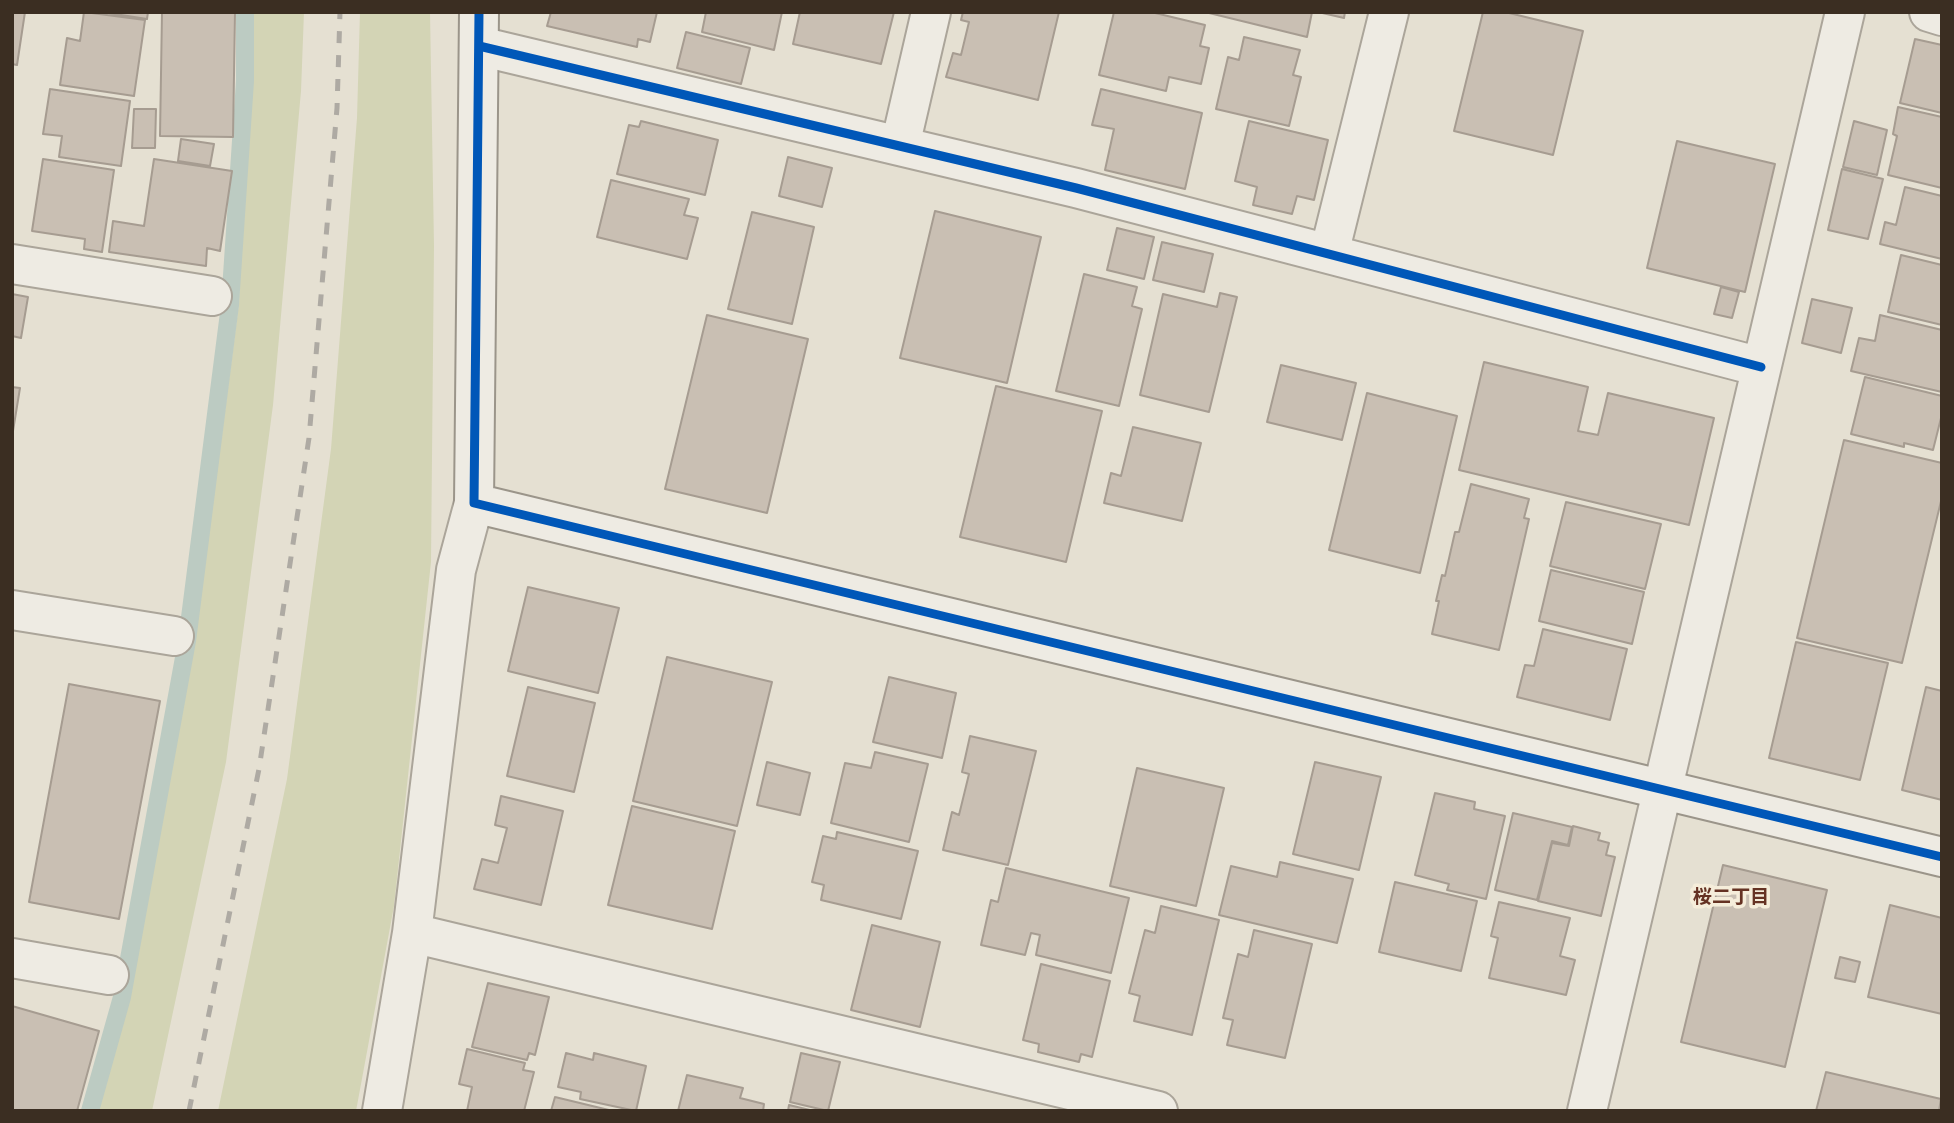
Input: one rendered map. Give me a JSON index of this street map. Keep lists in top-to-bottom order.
{
  "districts": ["桜二丁目"]
}
